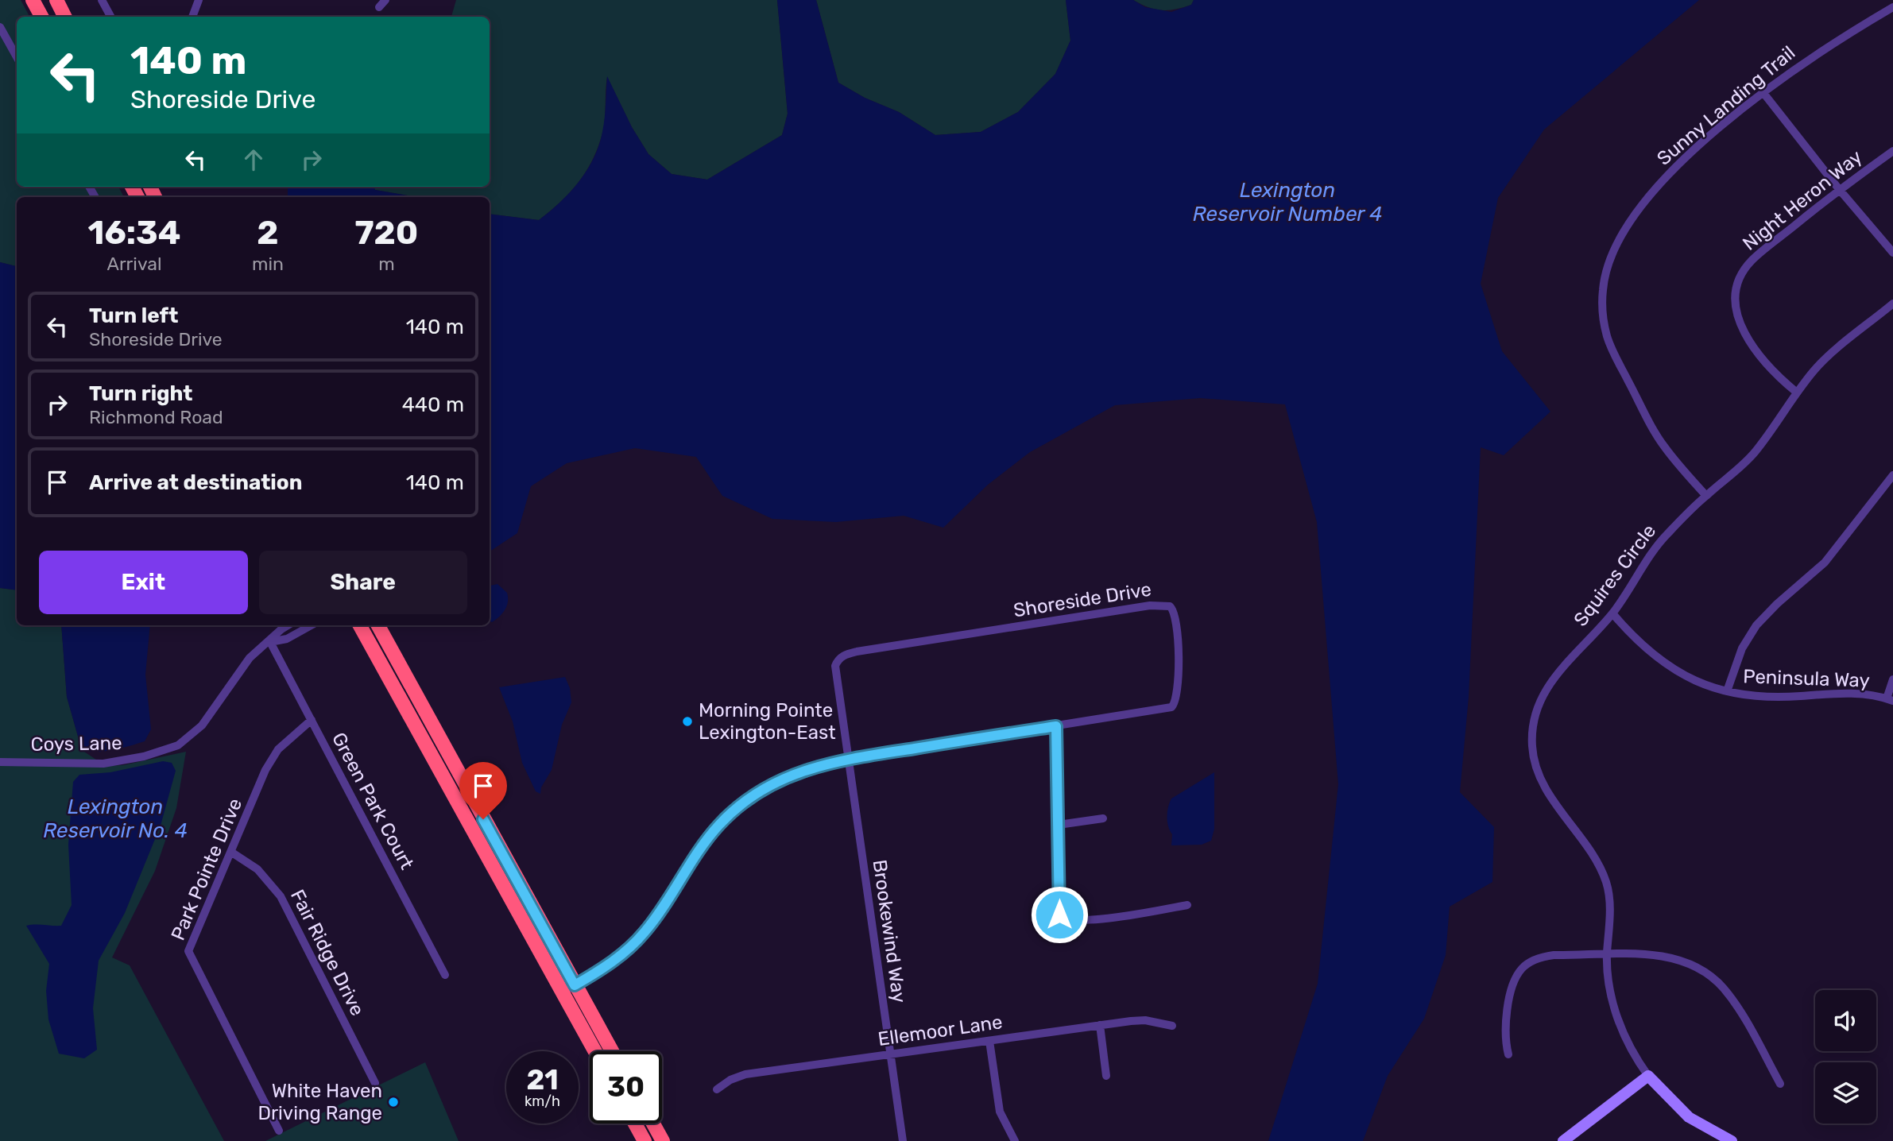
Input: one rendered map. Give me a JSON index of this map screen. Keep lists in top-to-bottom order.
{
  "streets": {
    "street": [
      "Sunny Landing Trail",
      "Night Heron Way",
      "Squires Circle",
      "Shoreside Drive",
      "Peninsula Way",
      "Coys Lane",
      "Green Park Court",
      "Park Pointe Drive",
      "Brookewind Way",
      "Fair Ridge Drive",
      "Ellemoor Lane"
    ]
  },
  "crossings": [
    ["Sunny Landing Trail", "Squires Circle"],
    ["Night Heron Way", "Squires Circle"],
    ["Squires Circle", "Peninsula Way"],
    ["Shoreside Drive", "Brookewind Way"],
    ["Coys Lane", "Green Park Court"],
    ["Green Park Court", "Park Pointe Drive"],
    ["Park Pointe Drive", "Fair Ridge Drive"],
    ["Brookewind Way", "Ellemoor Lane"]
  ],
  "water": ["Lexington Reservoir Number 4", "Lexington Reservoir No. 4"],
  "places": ["Morning Pointe Lexington-East", "White Haven Driving Range"],
  "page": {
    "turn": ["140 m", "Shoreside Drive"],
    "eta": [
      "16:34",
      "Arrival",
      "2",
      "min",
      "720",
      "m"
    ],
    "list": [
      {
        "name": "Turn left",
        "note": "Shoreside Drive",
        "value": "140 m"
      },
      {
        "name": "Turn right",
        "note": "Richmond Road",
        "value": "440 m"
      },
      {
        "name": "Arrive at destination",
        "value": "140 m"
      }
    ],
    "buttons": ["Exit", "Share"],
    "speed": "21 km/h",
    "limit": "30"
  }
}
